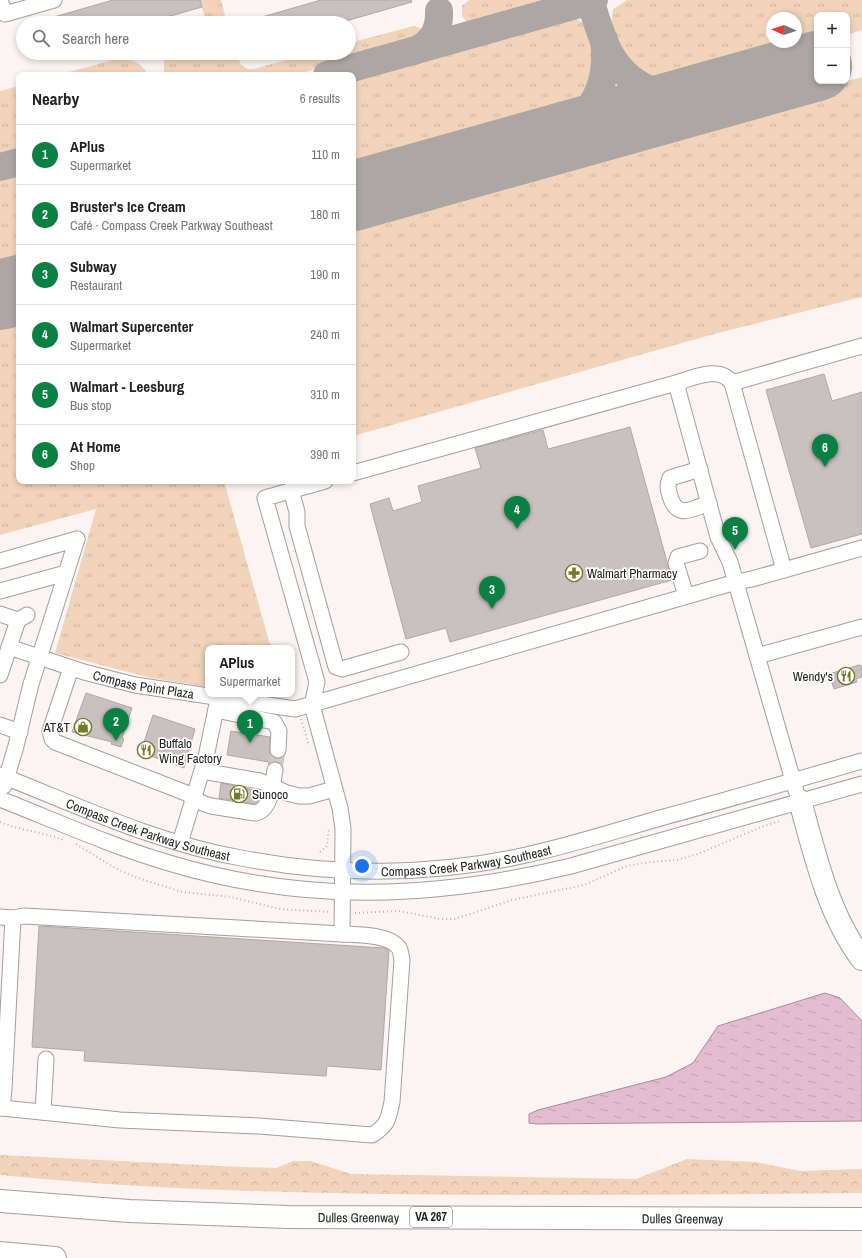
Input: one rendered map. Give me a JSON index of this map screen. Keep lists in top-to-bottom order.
{
  "streets": {
    "highway": ["Dulles Greenway", "VA 267"],
    "street": ["Compass Point Plaza", "Compass Creek Parkway Southeast"]
  },
  "places": {
    "pharmacy": ["Walmart Pharmacy"],
    "restaurant": ["Wendy's", "Buffalo Wing Factory"],
    "shop": ["AT&T"],
    "fuel station": ["Sunoco"]
  },
  "north": "left",
  "page": {
    "map_buttons": ["+", "−"],
    "search": "Search here",
    "heading": ["Nearby", "6 results"],
    "list": [
      {
        "mark": "1",
        "name": "APlus",
        "note": "Supermarket",
        "value": "110 m"
      },
      {
        "mark": "2",
        "name": "Bruster's Ice Cream",
        "note": "Café · Compass Creek Parkway Southeast",
        "value": "180 m"
      },
      {
        "mark": "3",
        "name": "Subway",
        "note": "Restaurant",
        "value": "190 m"
      },
      {
        "mark": "4",
        "name": "Walmart Supercenter",
        "note": "Supermarket",
        "value": "240 m"
      },
      {
        "mark": "5",
        "name": "Walmart - Leesburg",
        "note": "Bus stop",
        "value": "310 m"
      },
      {
        "mark": "6",
        "name": "At Home",
        "note": "Shop",
        "value": "390 m"
      }
    ],
    "pins": [
      "6",
      "4",
      "5",
      "3",
      "2",
      "1"
    ],
    "popup": ["APlus", "Supermarket"]
  }
}
